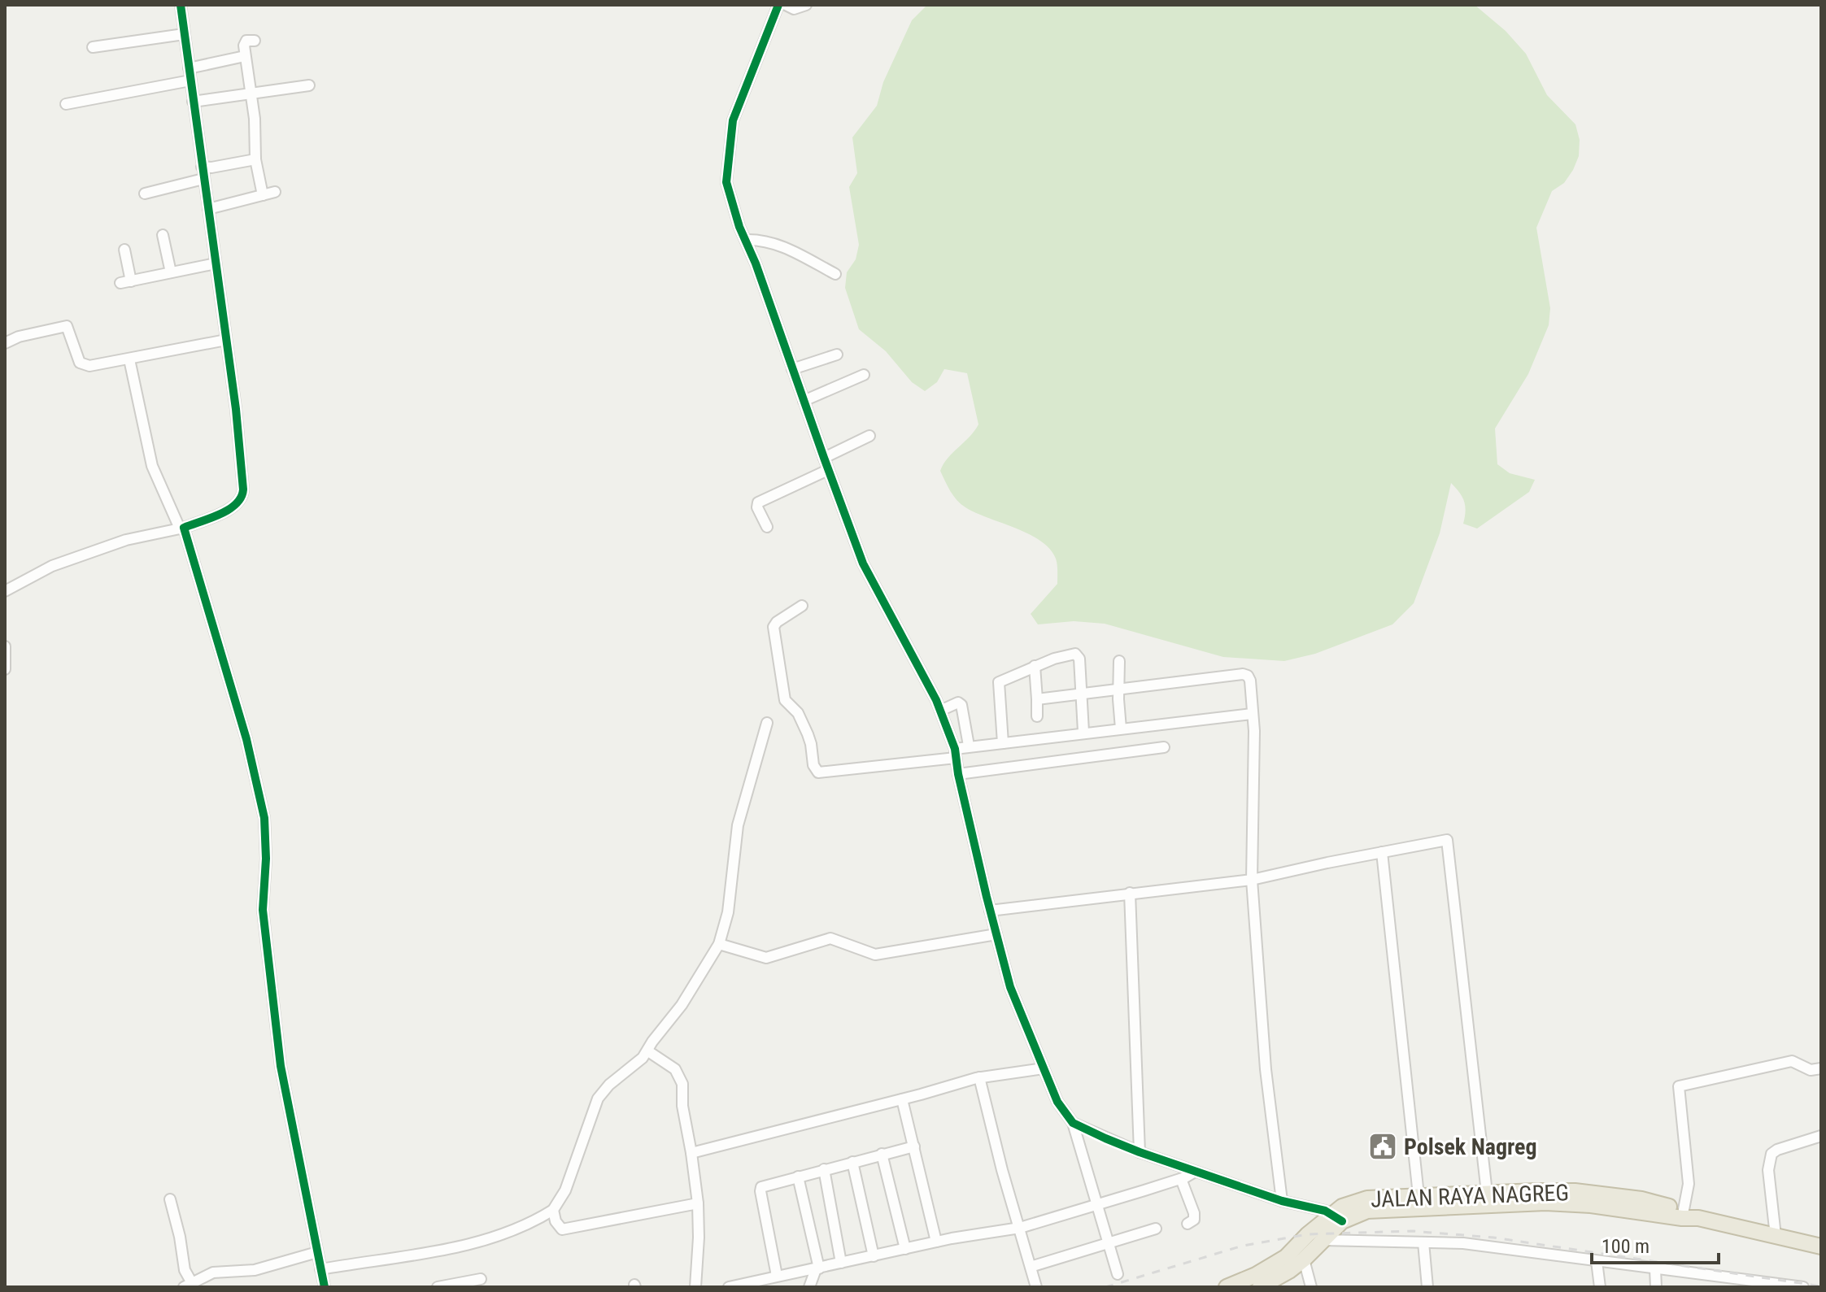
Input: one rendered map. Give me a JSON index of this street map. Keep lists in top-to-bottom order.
{
  "streets": {
    "highway": ["JALAN RAYA NAGREG"]
  },
  "places": {
    "public building": ["Polsek Nagreg"]
  },
  "scale_bar": "100 m"
}
